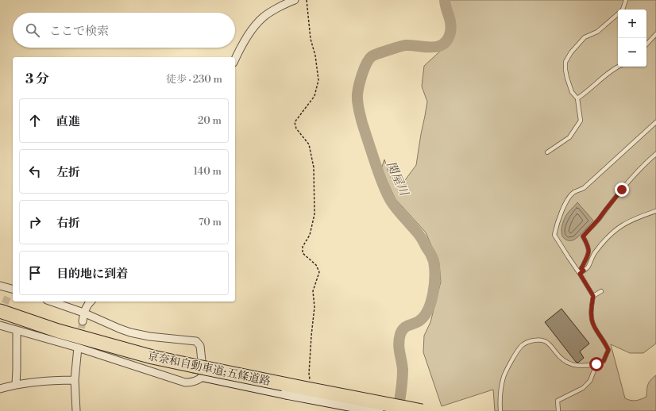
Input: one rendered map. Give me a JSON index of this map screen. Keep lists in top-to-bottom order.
{
  "streets": {
    "highway": ["京奈和自動車道;五條道路"]
  },
  "water": ["関屋川"],
  "page": {
    "map_buttons": ["+", "−"],
    "search": "ここで検索",
    "heading": ["3 分", "徒歩 · 230 m"],
    "list": [
      ["直進", "20 m"],
      ["左折", "140 m"],
      ["右折", "70 m"],
      "目的地に到着"
    ]
  }
}
